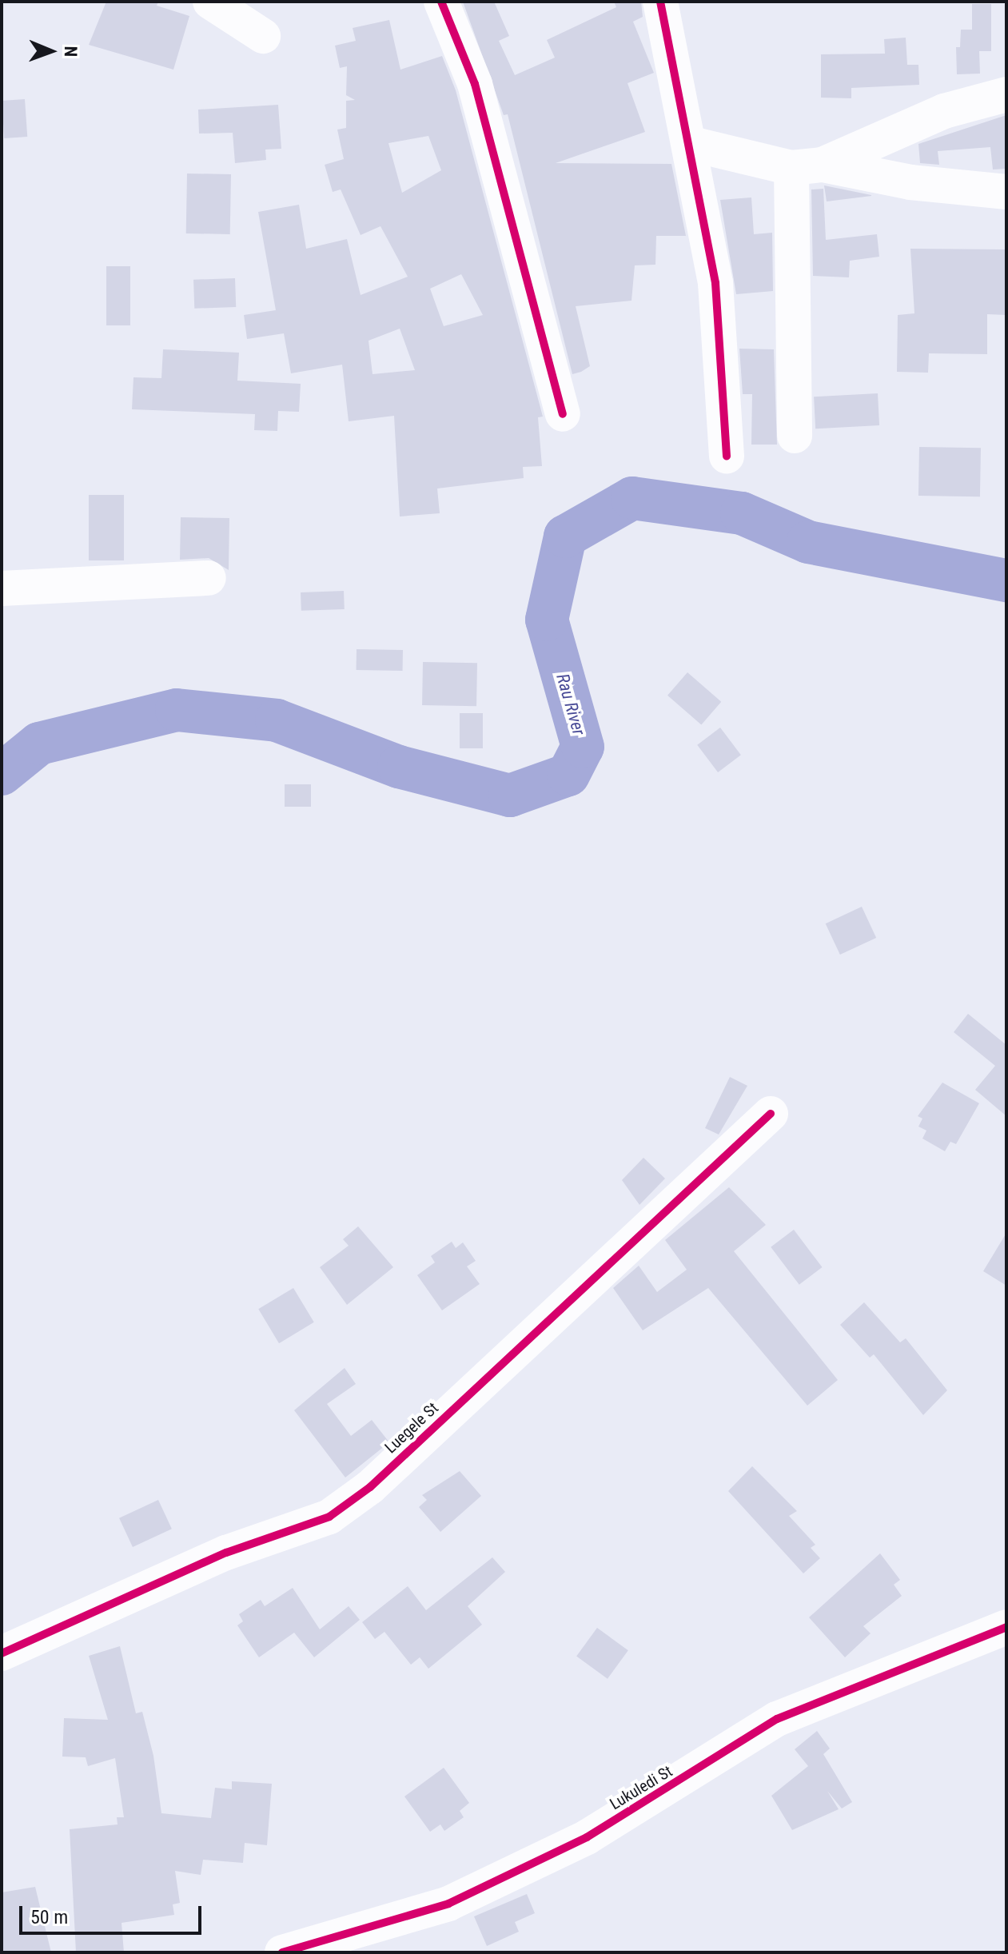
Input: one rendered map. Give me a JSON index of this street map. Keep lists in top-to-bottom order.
{
  "streets": {
    "street": ["Luegele St", "Lukuledi St"]
  },
  "water": ["Rau River"],
  "scale_bar": "50 m",
  "north": "right"
}
